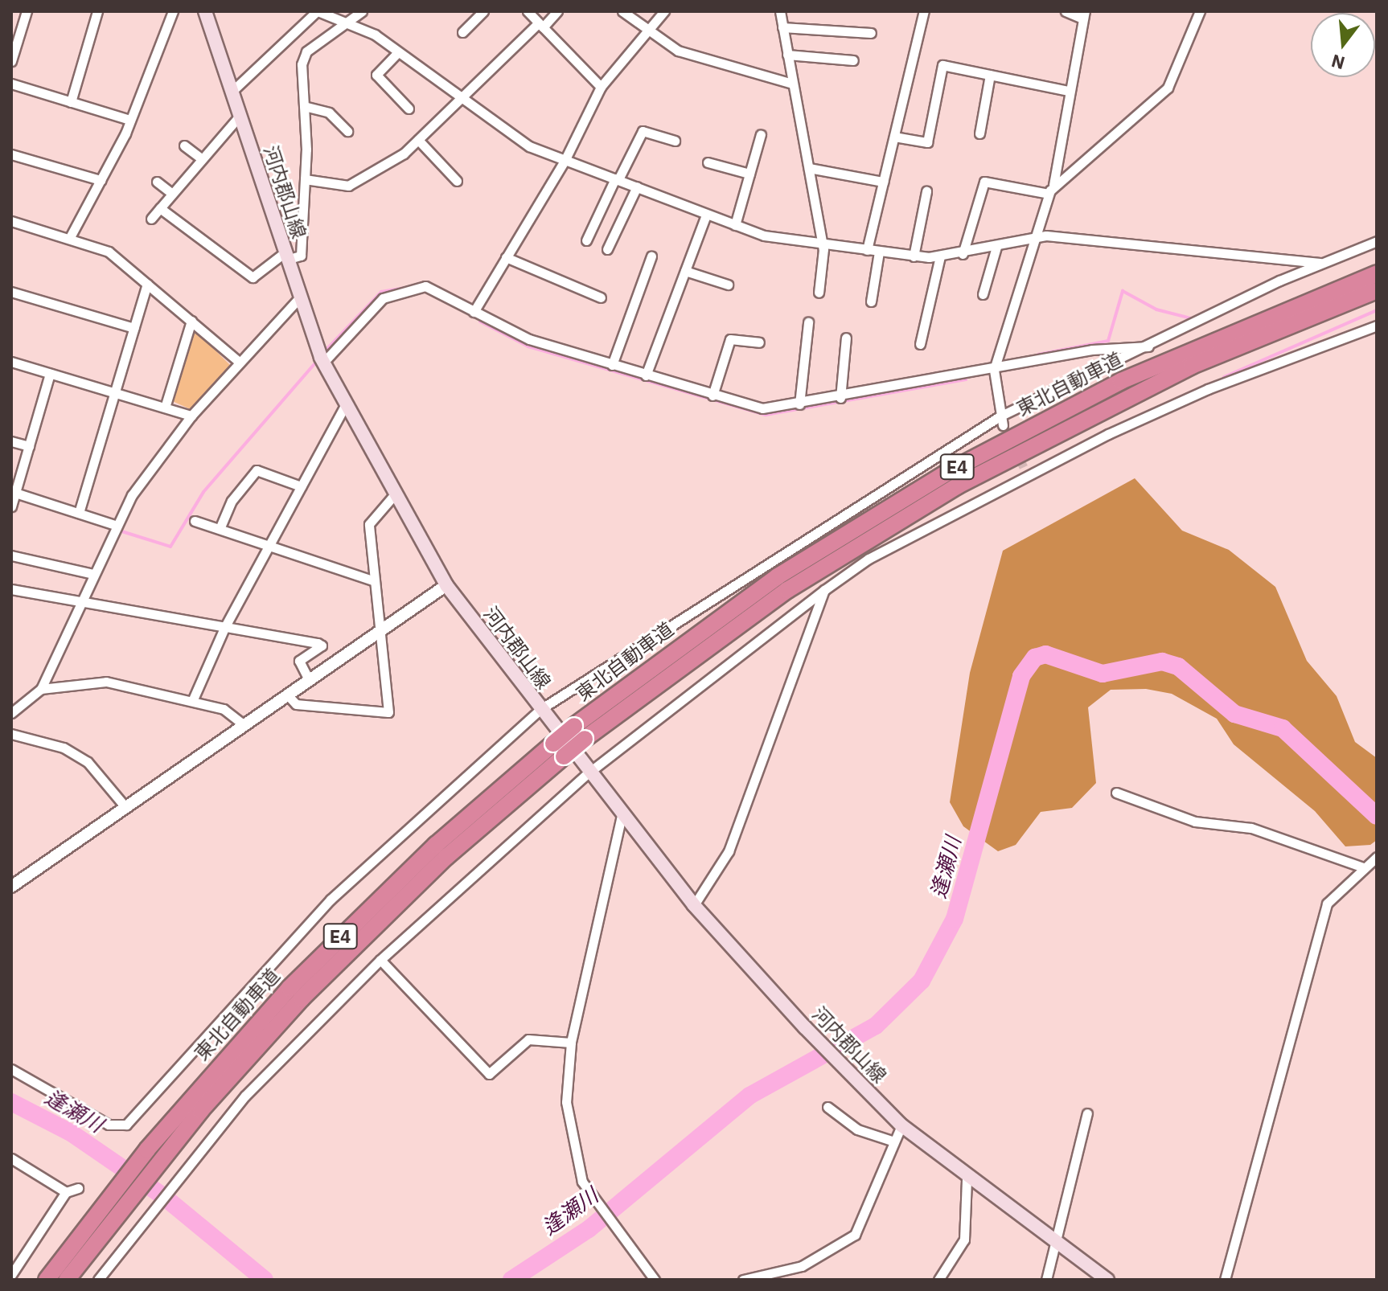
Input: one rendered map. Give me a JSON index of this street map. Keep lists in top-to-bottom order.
{
  "streets": {
    "highway": ["東北自動車道", "E4"],
    "main road": ["河内郡山線"]
  },
  "water": ["逢瀬川"],
  "north": "bottom"
}
